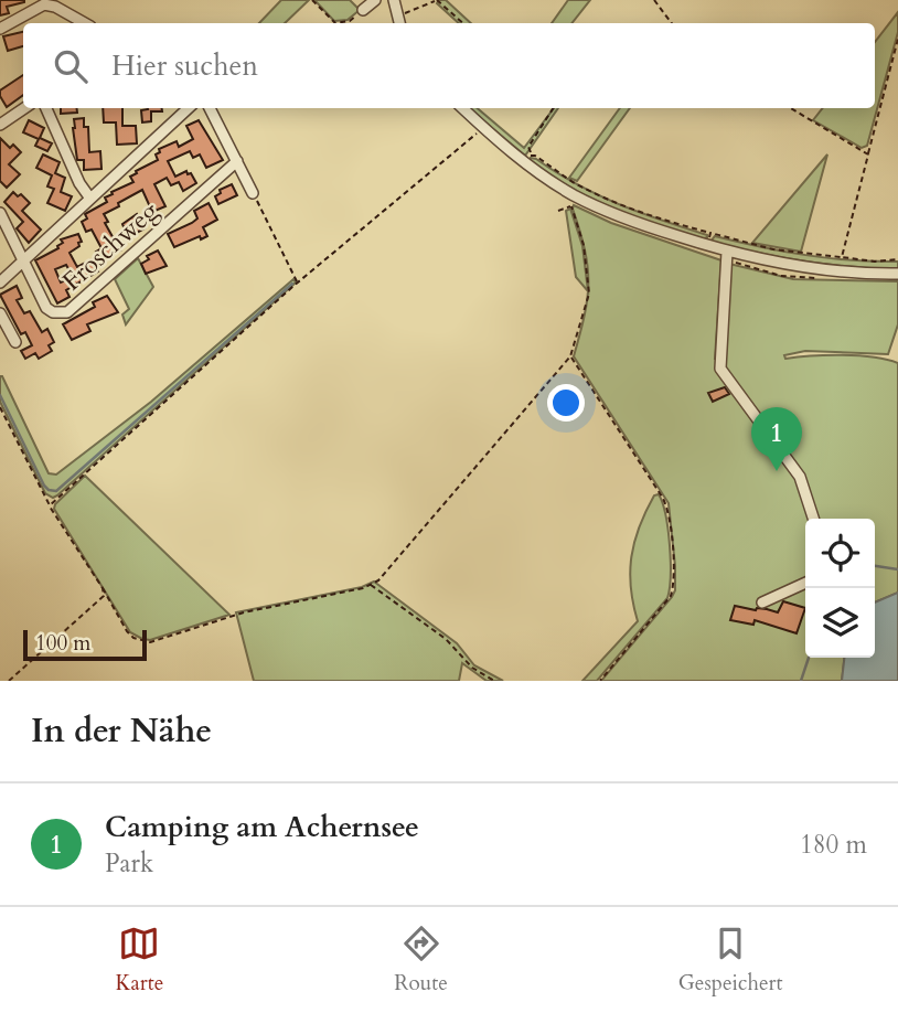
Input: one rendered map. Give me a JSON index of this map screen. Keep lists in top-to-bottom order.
{
  "streets": {
    "street": ["Froschweg"]
  },
  "scale_bar": "100 m",
  "page": {
    "search": "Hier suchen",
    "pins": "1",
    "scale": "100 m",
    "heading": "In der Nähe",
    "list": [
      {
        "mark": "1",
        "name": "Camping am Achernsee",
        "note": "Park",
        "value": "180 m"
      }
    ],
    "nav": ["Karte", "Route", "Gespeichert"]
  }
}
